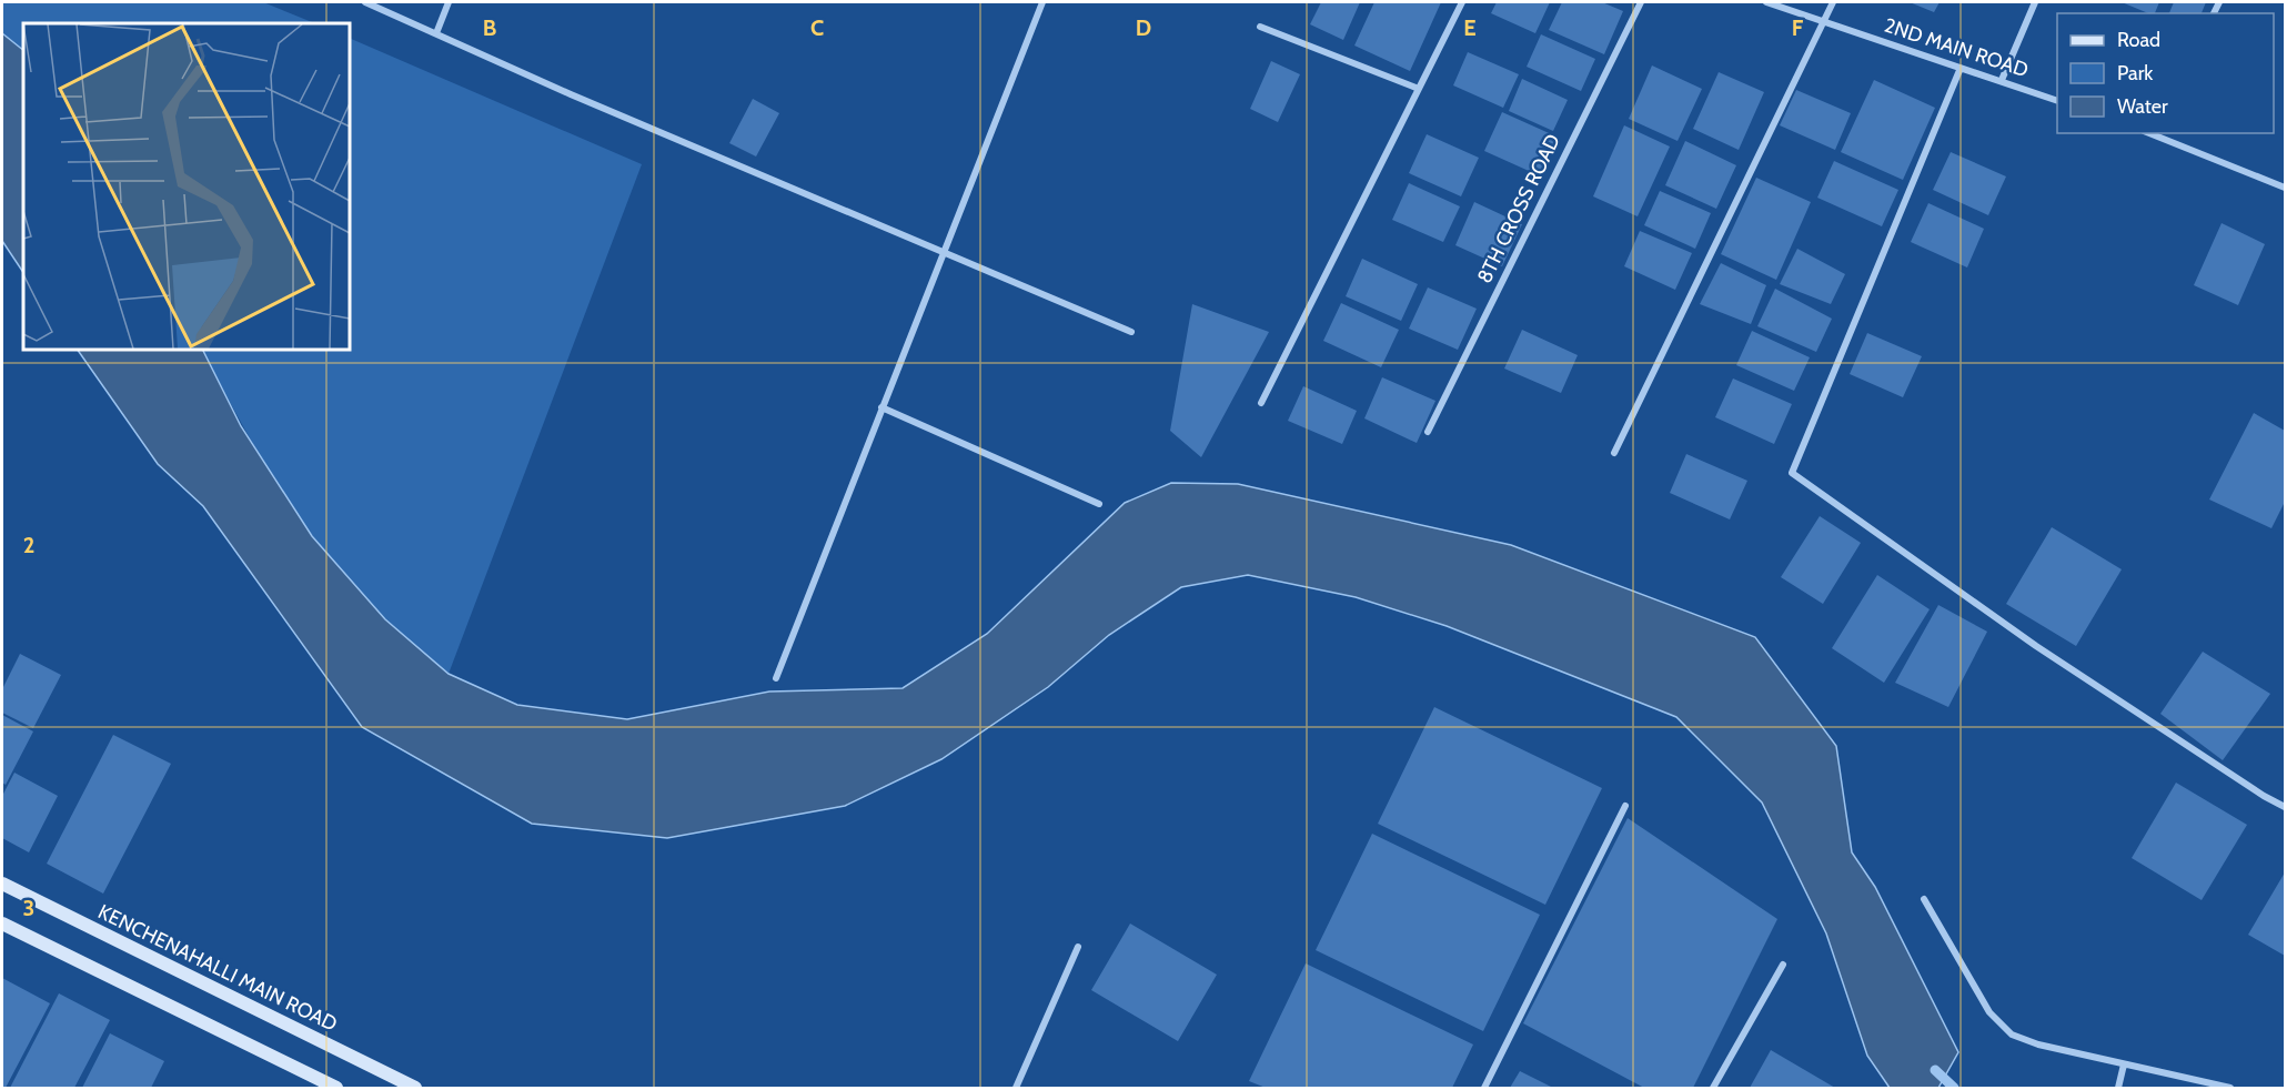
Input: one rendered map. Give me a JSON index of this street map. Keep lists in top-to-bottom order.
{
  "streets": {
    "main road": ["KENCHENAHALLI MAIN ROAD"],
    "street": ["2ND MAIN ROAD", "8TH CROSS ROAD"]
  },
  "legend": ["Road", "Park", "Water"],
  "grid": {
    "columns": [
      "B",
      "C",
      "D",
      "E",
      "F"
    ],
    "rows": ["2", "3"]
  }
}
